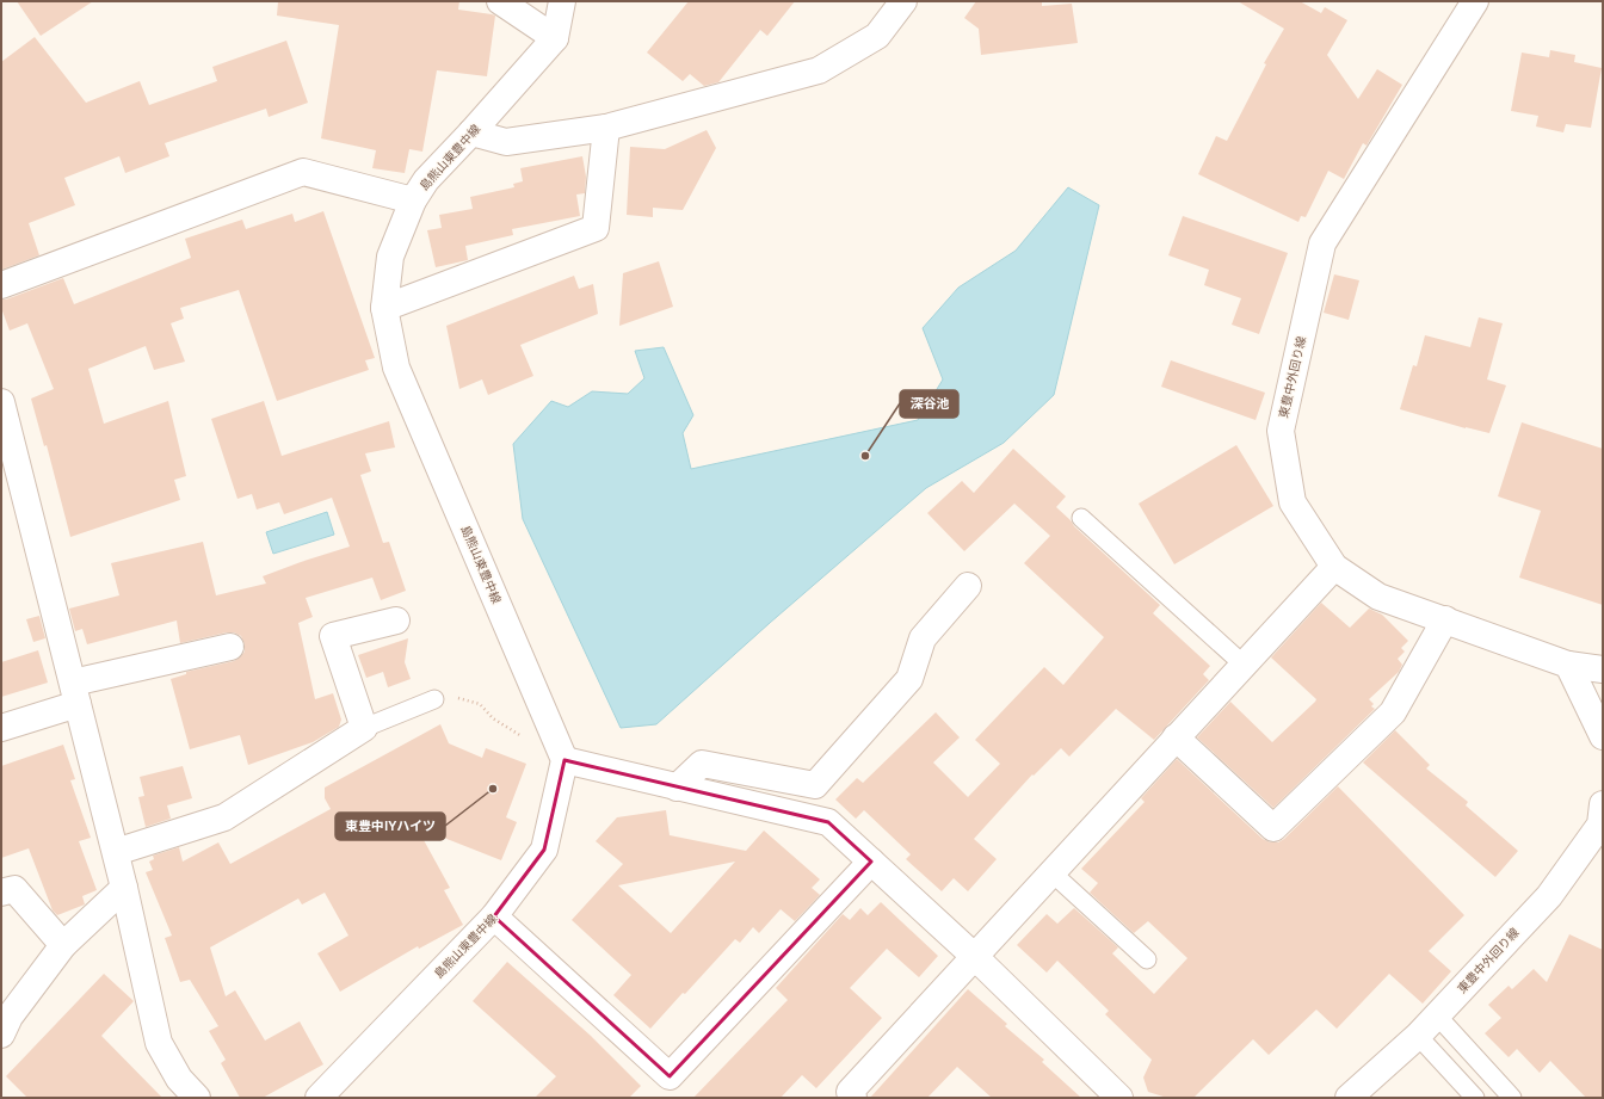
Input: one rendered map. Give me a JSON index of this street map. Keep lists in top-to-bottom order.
{
  "streets": {
    "street": ["島熊山東豊中線", "東豊中外回り線"]
  },
  "places": ["深谷池", "東豊中IYハイツ"]
}
